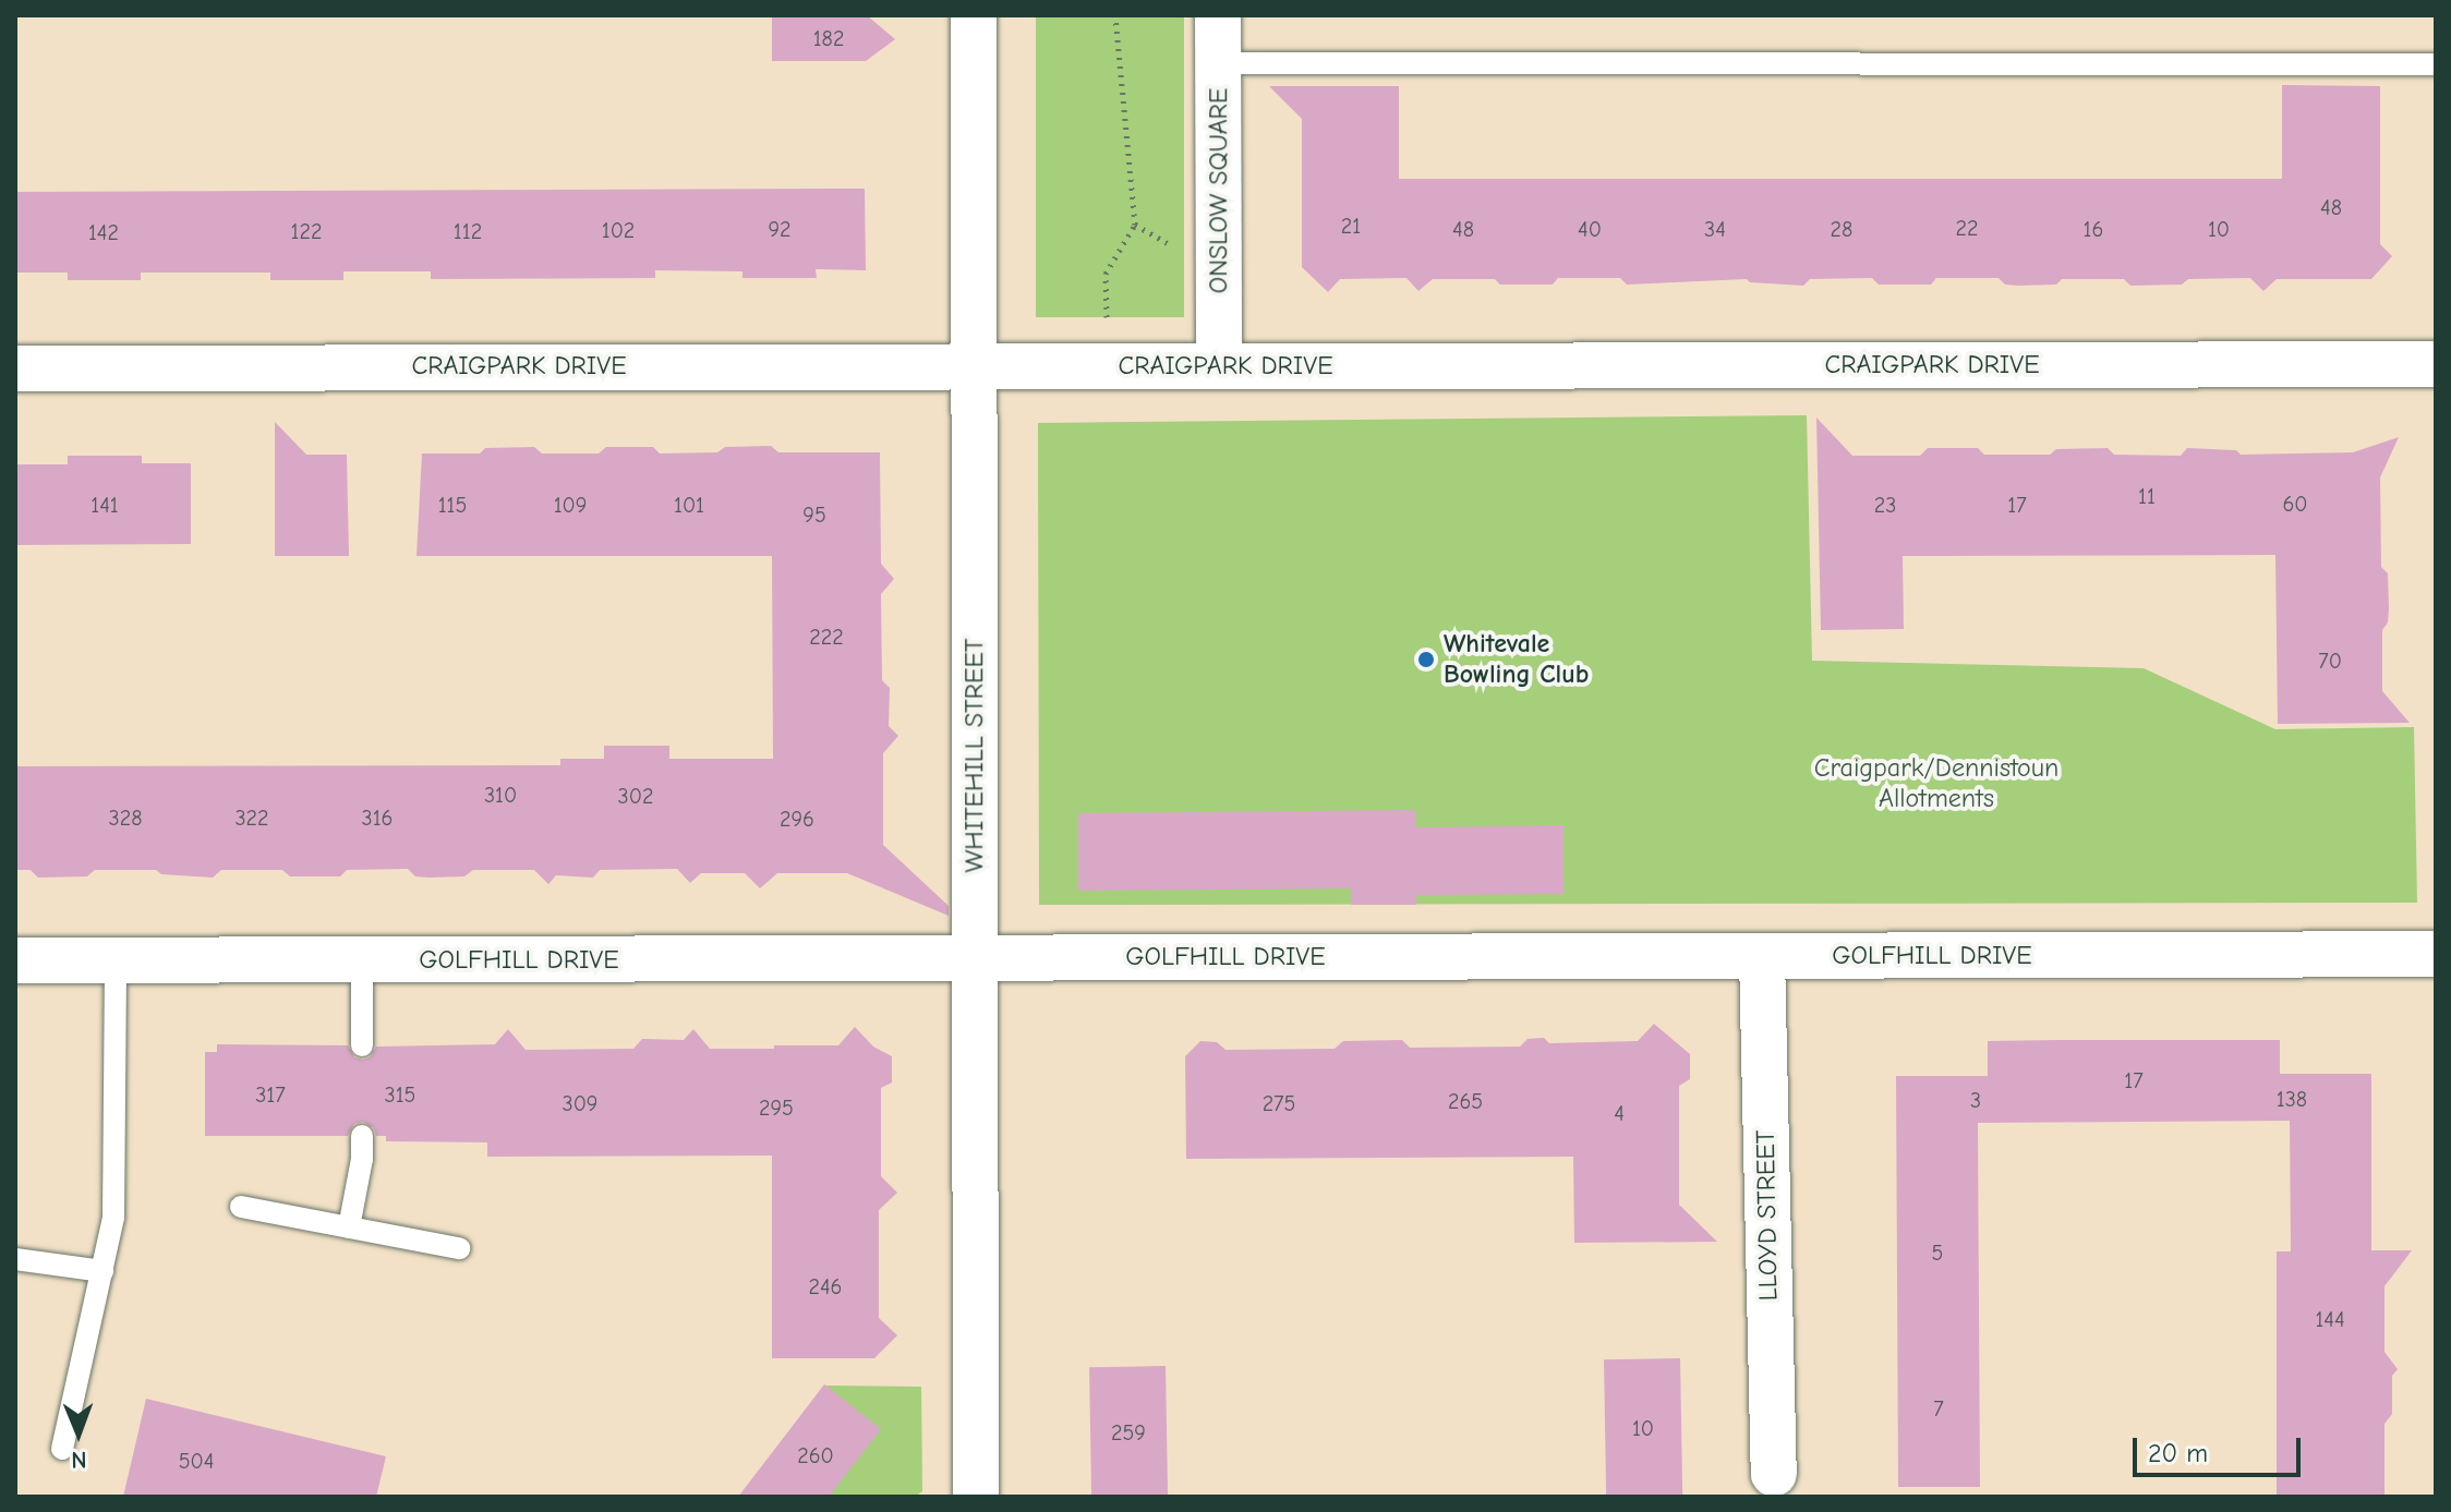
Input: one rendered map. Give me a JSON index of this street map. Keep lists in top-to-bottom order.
{
  "streets": {
    "street": [
      "ONSLOW SQUARE",
      "CRAIGPARK DRIVE",
      "WHITEHILL STREET",
      "GOLFHILL DRIVE",
      "LLOYD STREET"
    ]
  },
  "crossings": [
    ["ONSLOW SQUARE", "CRAIGPARK DRIVE"],
    ["CRAIGPARK DRIVE", "WHITEHILL STREET"],
    ["WHITEHILL STREET", "GOLFHILL DRIVE"],
    ["GOLFHILL DRIVE", "LLOYD STREET"]
  ],
  "parks": ["Craigpark/Dennistoun Allotments"],
  "places": ["Whitevale Bowling Club"],
  "house_numbers": [
    "182",
    "48",
    "21",
    "22",
    "92",
    "48",
    "40",
    "34",
    "28",
    "16",
    "10",
    "102",
    "122",
    "112",
    "142",
    "11",
    "60",
    "141",
    "115",
    "109",
    "101",
    "23",
    "17",
    "95",
    "222",
    "70",
    "310",
    "302",
    "328",
    "322",
    "316",
    "296",
    "17",
    "317",
    "315",
    "138",
    "3",
    "265",
    "309",
    "275",
    "295",
    "4",
    "5",
    "246",
    "144",
    "7",
    "10",
    "259",
    "260",
    "504"
  ],
  "scale_bar": "20 m",
  "north": "bottom"
}
